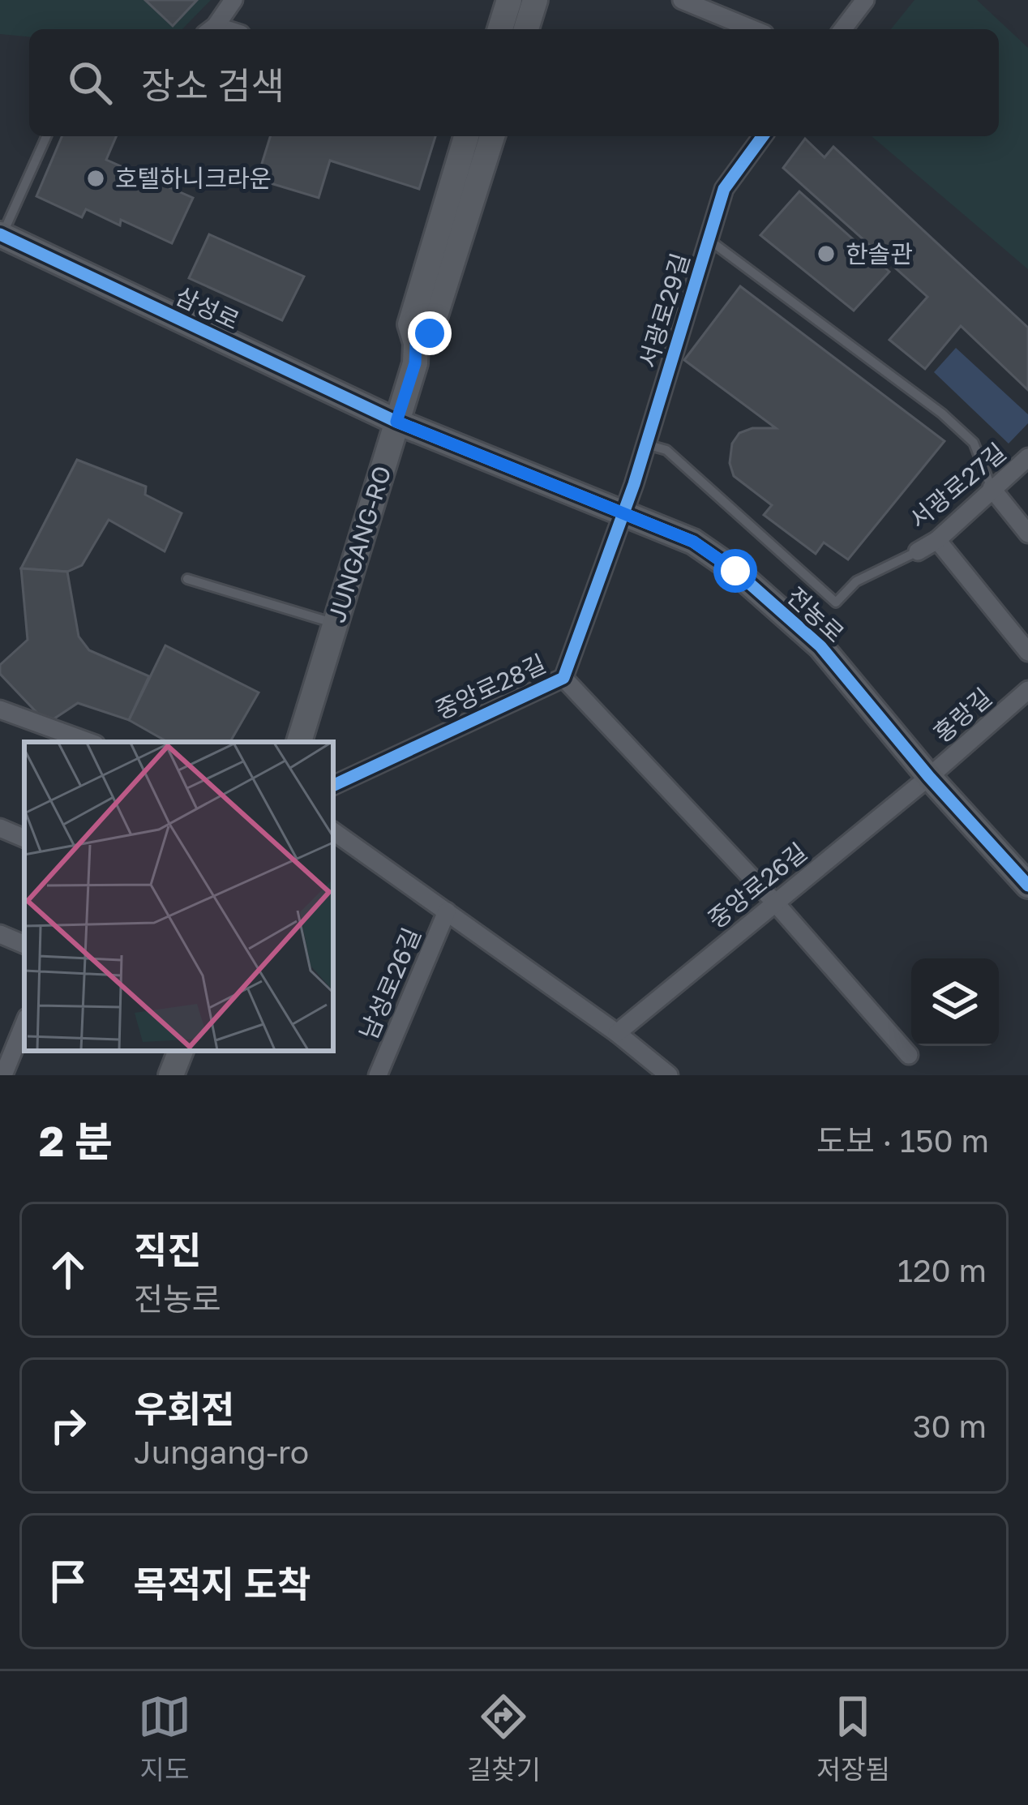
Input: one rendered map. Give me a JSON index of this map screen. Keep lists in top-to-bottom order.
{
  "streets": {
    "street": [
      "삼성로",
      "서광로29길",
      "서광로27길",
      "JUNGANG-RO",
      "전농로",
      "중앙로28길",
      "홍랑길",
      "중앙로26길",
      "남성로26길"
    ]
  },
  "crossings": [
    ["삼성로", "JUNGANG-RO"],
    ["삼성로", "전농로"],
    ["서광로29길", "전농로"],
    ["서광로29길", "중앙로28길"],
    ["JUNGANG-RO", "전농로"],
    ["전농로", "중앙로28길"],
    ["전농로", "홍랑길"],
    ["전농로", "중앙로26길"],
    ["중앙로28길", "중앙로26길"],
    ["홍랑길", "중앙로26길"]
  ],
  "places": ["호텔하니크라운", "한솔관"],
  "page": {
    "search": "장소 검색",
    "heading": ["2 분", "도보 · 150 m"],
    "list": [
      ["직진", "전농로", "120 m"],
      ["우회전", "Jungang-ro", "30 m"],
      "목적지 도착"
    ],
    "nav": ["지도", "길찾기", "저장됨"]
  }
}
